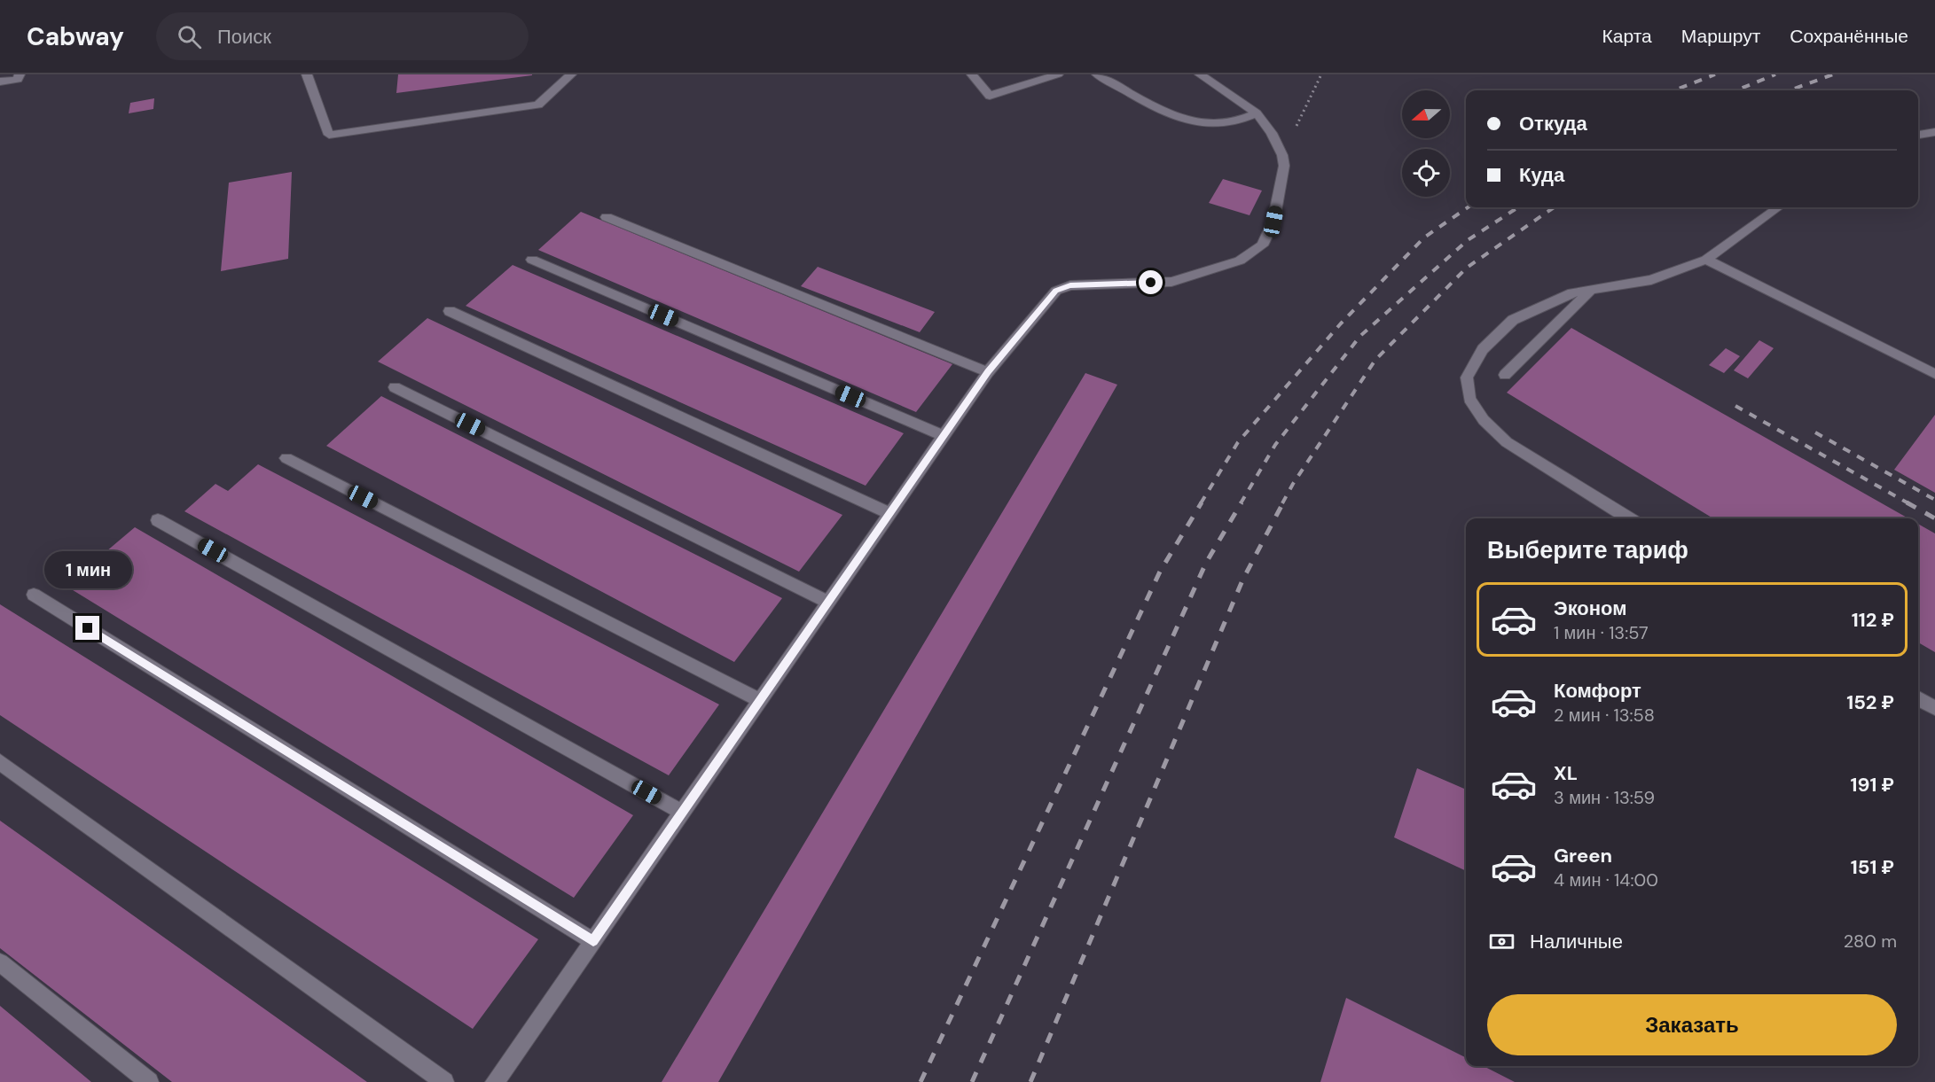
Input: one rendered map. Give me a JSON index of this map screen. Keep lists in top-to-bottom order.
{
  "north": "left",
  "page": {
    "header": "Cabway",
    "search": "Поиск",
    "nav": ["Карта", "Маршрут", "Сохранённые"],
    "banner": ["Откуда", "Куда"],
    "heading": "Выберите тариф",
    "bubble": "1 мин",
    "list": [
      {
        "name": "Эконом",
        "note": "1 мин · 13:57",
        "value": "112 ₽"
      },
      {
        "name": "Комфорт",
        "note": "2 мин · 13:58",
        "value": "152 ₽"
      },
      {
        "name": "XL",
        "note": "3 мин · 13:59",
        "value": "191 ₽"
      },
      {
        "name": "Green",
        "note": "4 мин · 14:00",
        "value": "151 ₽"
      }
    ],
    "pay": ["Наличные", "280 m"],
    "buttons": "Заказать"
  }
}
